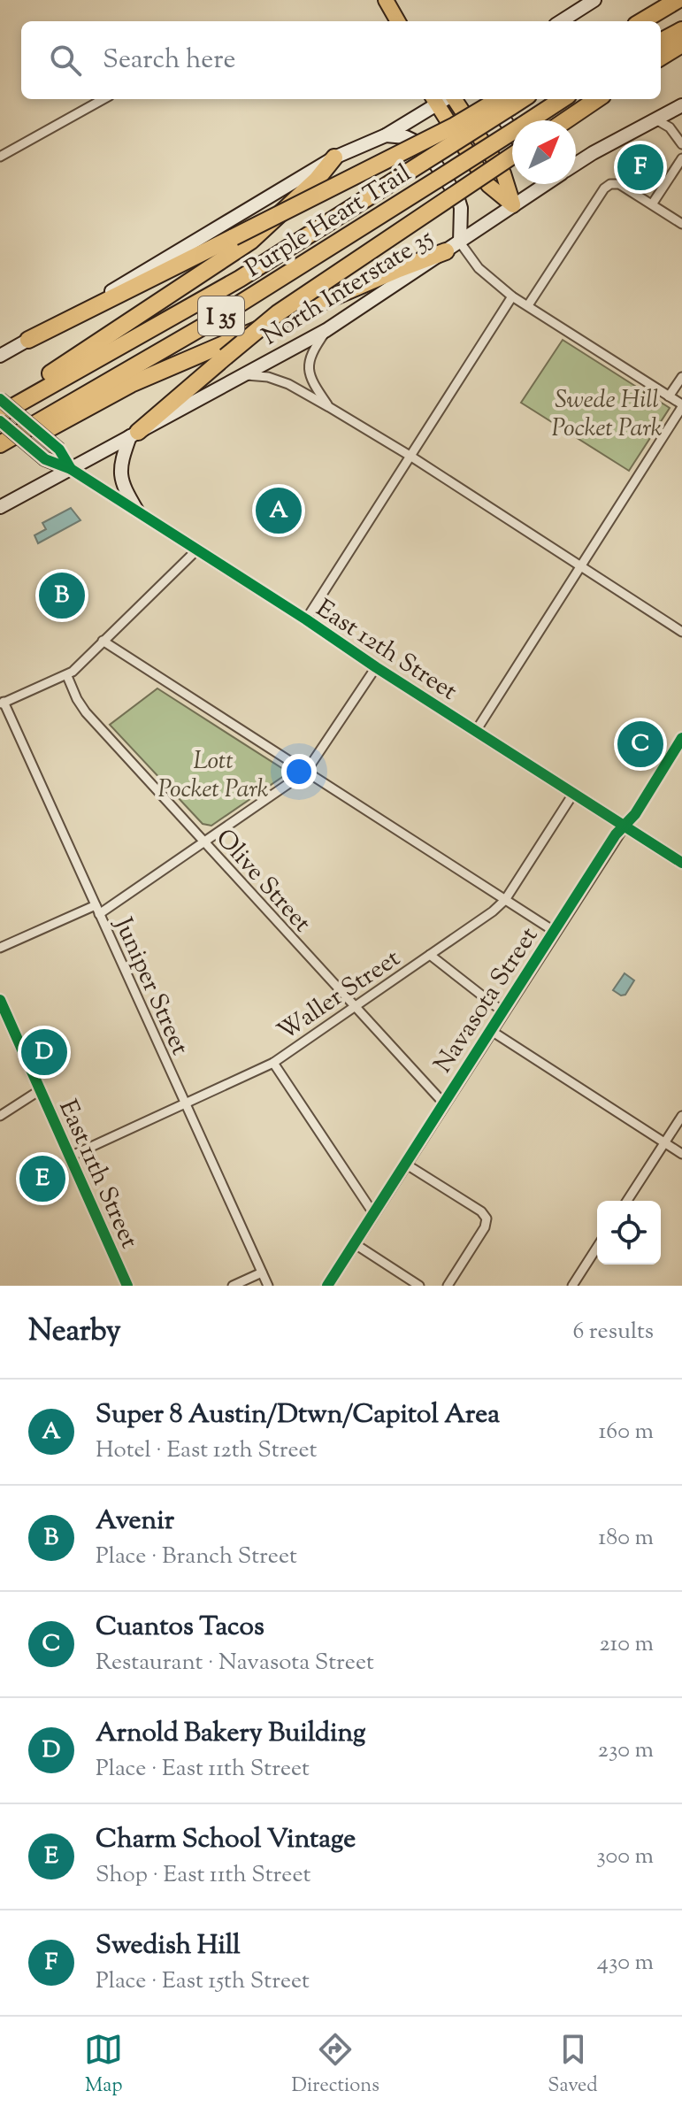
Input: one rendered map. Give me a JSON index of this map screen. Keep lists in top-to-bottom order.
{
  "streets": {
    "highway": ["Purple Heart Trail", "I 35"],
    "main road": ["North Interstate 35", "East 12th Street"],
    "street": [
      "Olive Street",
      "Juniper Street",
      "Waller Street",
      "Navasota Street",
      "East 11th Street"
    ]
  },
  "crossings": [
    ["North Interstate 35", "East 12th Street"],
    ["East 12th Street", "Waller Street"],
    ["East 12th Street", "Navasota Street"],
    ["Olive Street", "Waller Street"],
    ["Olive Street", "Navasota Street"],
    ["Juniper Street", "Waller Street"],
    ["Waller Street", "East 11th Street"]
  ],
  "parks": ["Swede Hill Pocket Park", "Lott Pocket Park"],
  "north": "top right",
  "page": {
    "search": "Search here",
    "pins": [
      "F",
      "A",
      "B",
      "C",
      "D",
      "E"
    ],
    "heading": ["Nearby", "6 results"],
    "list": [
      {
        "mark": "A",
        "name": "Super 8 Austin/Dtwn/Capitol Area",
        "note": "Hotel · East 12th Street",
        "value": "160 m"
      },
      {
        "mark": "B",
        "name": "Avenir",
        "note": "Place · Branch Street",
        "value": "180 m"
      },
      {
        "mark": "C",
        "name": "Cuantos Tacos",
        "note": "Restaurant · Navasota Street",
        "value": "210 m"
      },
      {
        "mark": "D",
        "name": "Arnold Bakery Building",
        "note": "Place · East 11th Street",
        "value": "230 m"
      },
      {
        "mark": "E",
        "name": "Charm School Vintage",
        "note": "Shop · East 11th Street",
        "value": "300 m"
      },
      {
        "mark": "F",
        "name": "Swedish Hill",
        "note": "Place · East 15th Street",
        "value": "430 m"
      }
    ],
    "nav": ["Map", "Directions", "Saved"]
  }
}
